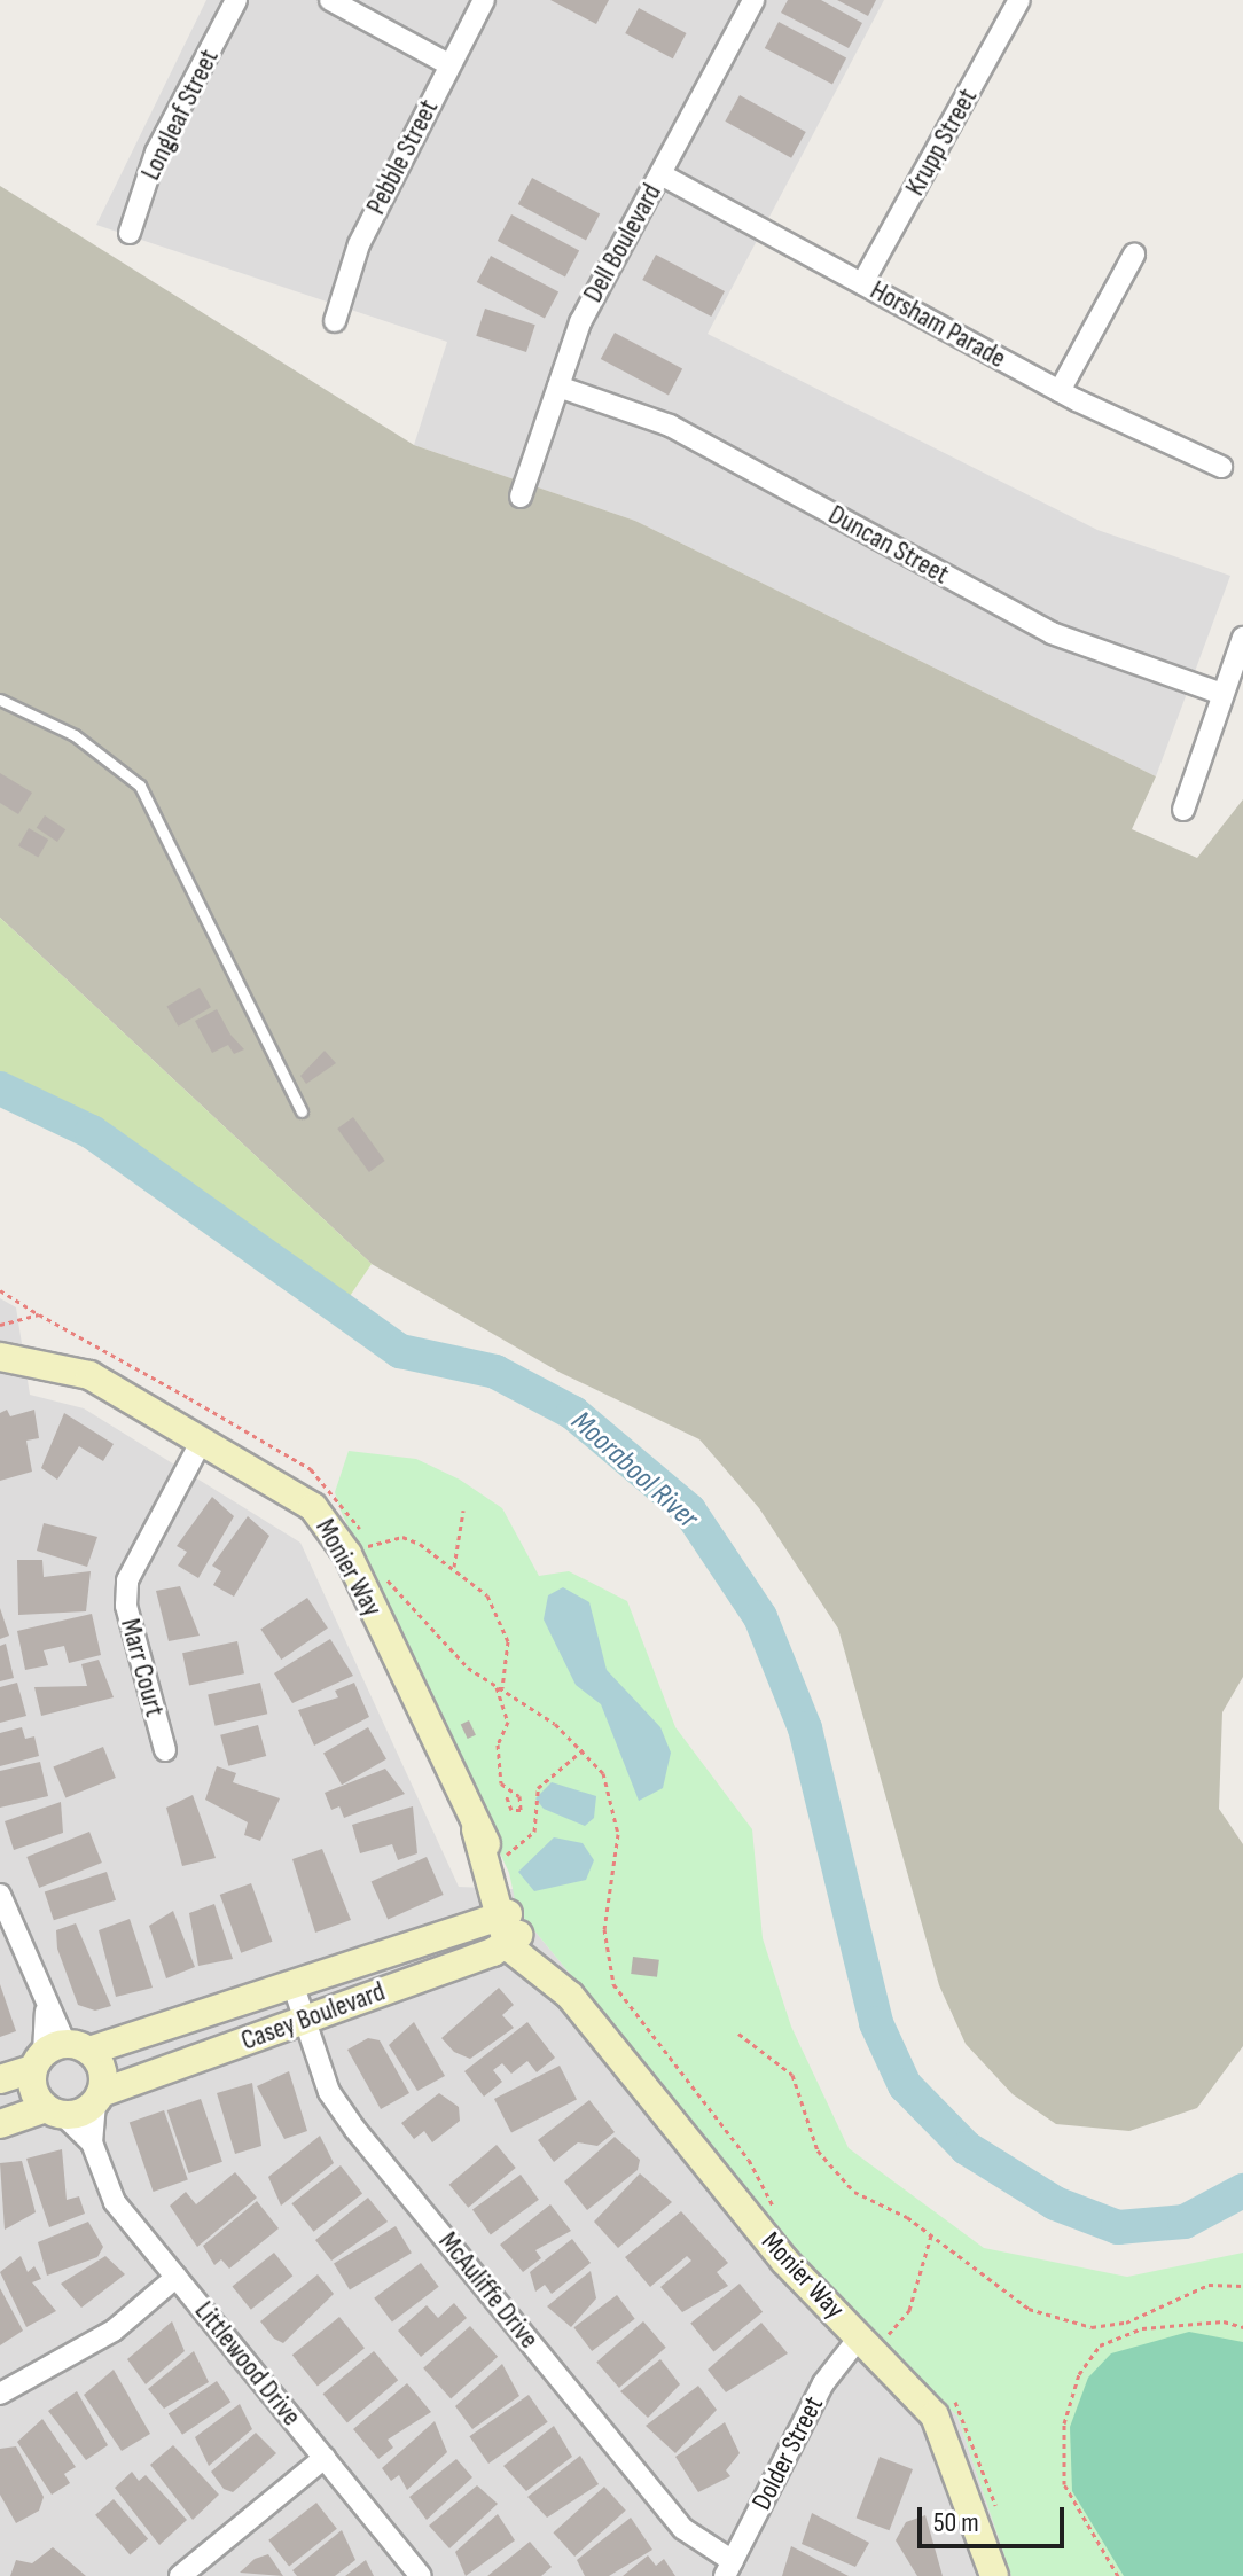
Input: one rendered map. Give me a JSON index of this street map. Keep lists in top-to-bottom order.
{
  "streets": {
    "street": [
      "Longleaf Street",
      "Krupp Street",
      "Pebble Street",
      "Dell Boulevard",
      "Horsham Parade",
      "Duncan Street",
      "Monier Way",
      "Marr Court",
      "Casey Boulevard",
      "McAuliffe Drive",
      "Littlewood Drive",
      "Dolder Street"
    ]
  },
  "crossings": [
    ["Krupp Street", "Horsham Parade"],
    ["Dell Boulevard", "Horsham Parade"],
    ["Dell Boulevard", "Duncan Street"],
    ["Monier Way", "Marr Court"],
    ["Monier Way", "Casey Boulevard"],
    ["Monier Way", "Dolder Street"],
    ["Casey Boulevard", "McAuliffe Drive"],
    ["Casey Boulevard", "Littlewood Drive"],
    ["McAuliffe Drive", "Dolder Street"]
  ],
  "water": ["Moorabool River"],
  "scale_bar": "50 m"
}
